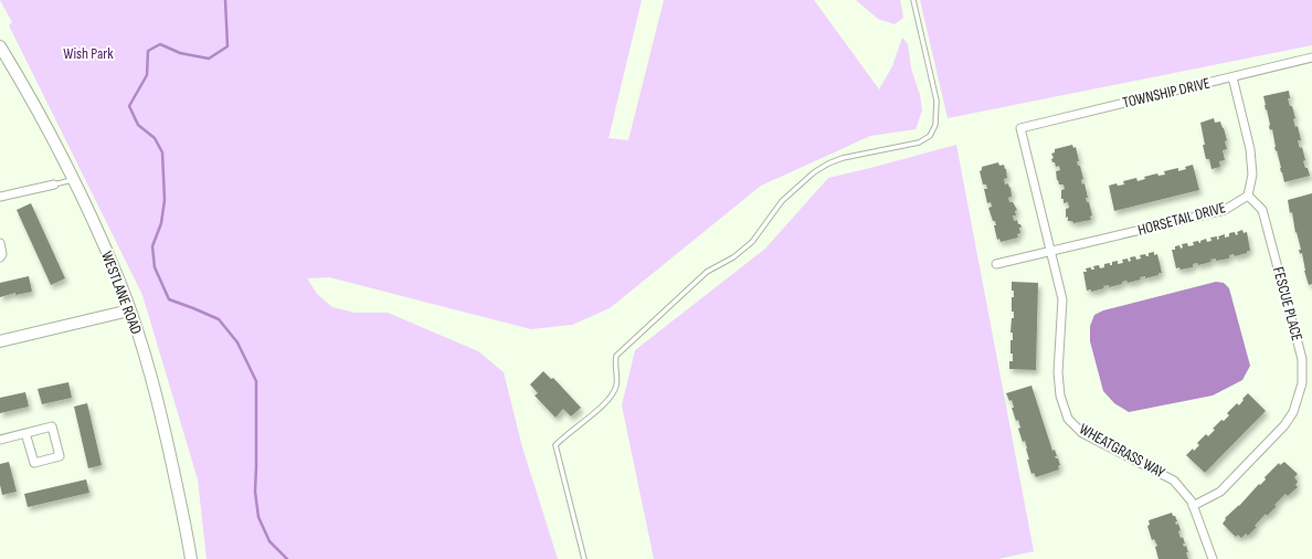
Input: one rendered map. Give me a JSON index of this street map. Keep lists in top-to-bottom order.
{
  "streets": {
    "main road": ["WESTLANE ROAD"],
    "street": [
      "TOWNSHIP DRIVE",
      "HORSETAIL DRIVE",
      "FESCUE PLACE",
      "WHEATGRASS WAY"
    ]
  },
  "crossings": [
    ["TOWNSHIP DRIVE", "WHEATGRASS WAY"],
    ["HORSETAIL DRIVE", "FESCUE PLACE"],
    ["HORSETAIL DRIVE", "WHEATGRASS WAY"],
    ["FESCUE PLACE", "WHEATGRASS WAY"]
  ],
  "parks": ["Wish Park"]
}
